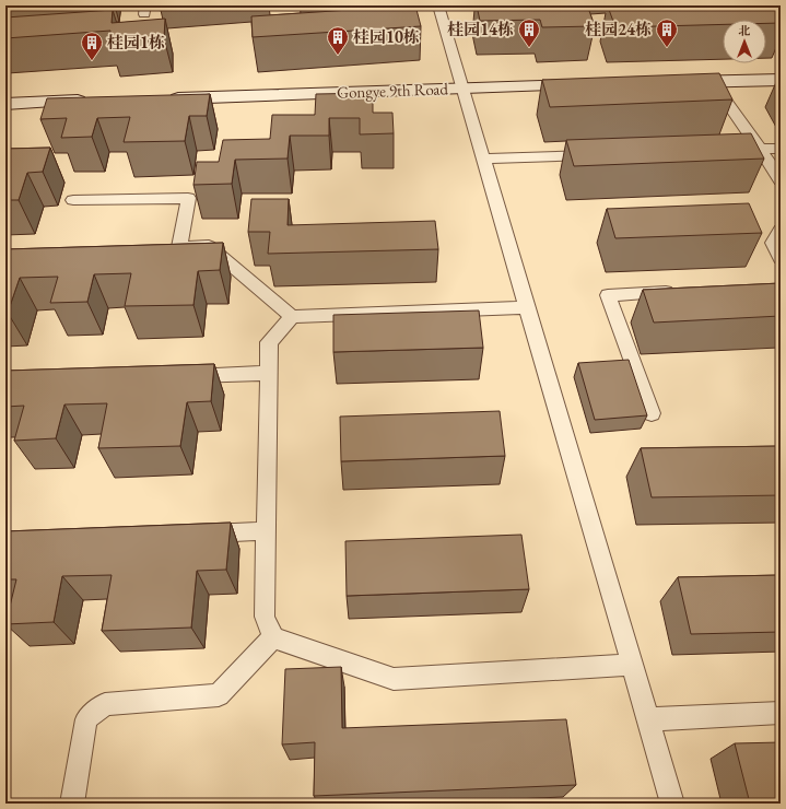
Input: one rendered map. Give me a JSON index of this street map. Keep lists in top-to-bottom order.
{
  "streets": {
    "street": ["Gongye 9th Road"]
  },
  "places": {
    "building": [
      "桂园14栋",
      "桂园24栋",
      "桂园10栋",
      "桂园1栋"
    ]
  },
  "north": "top"
}
